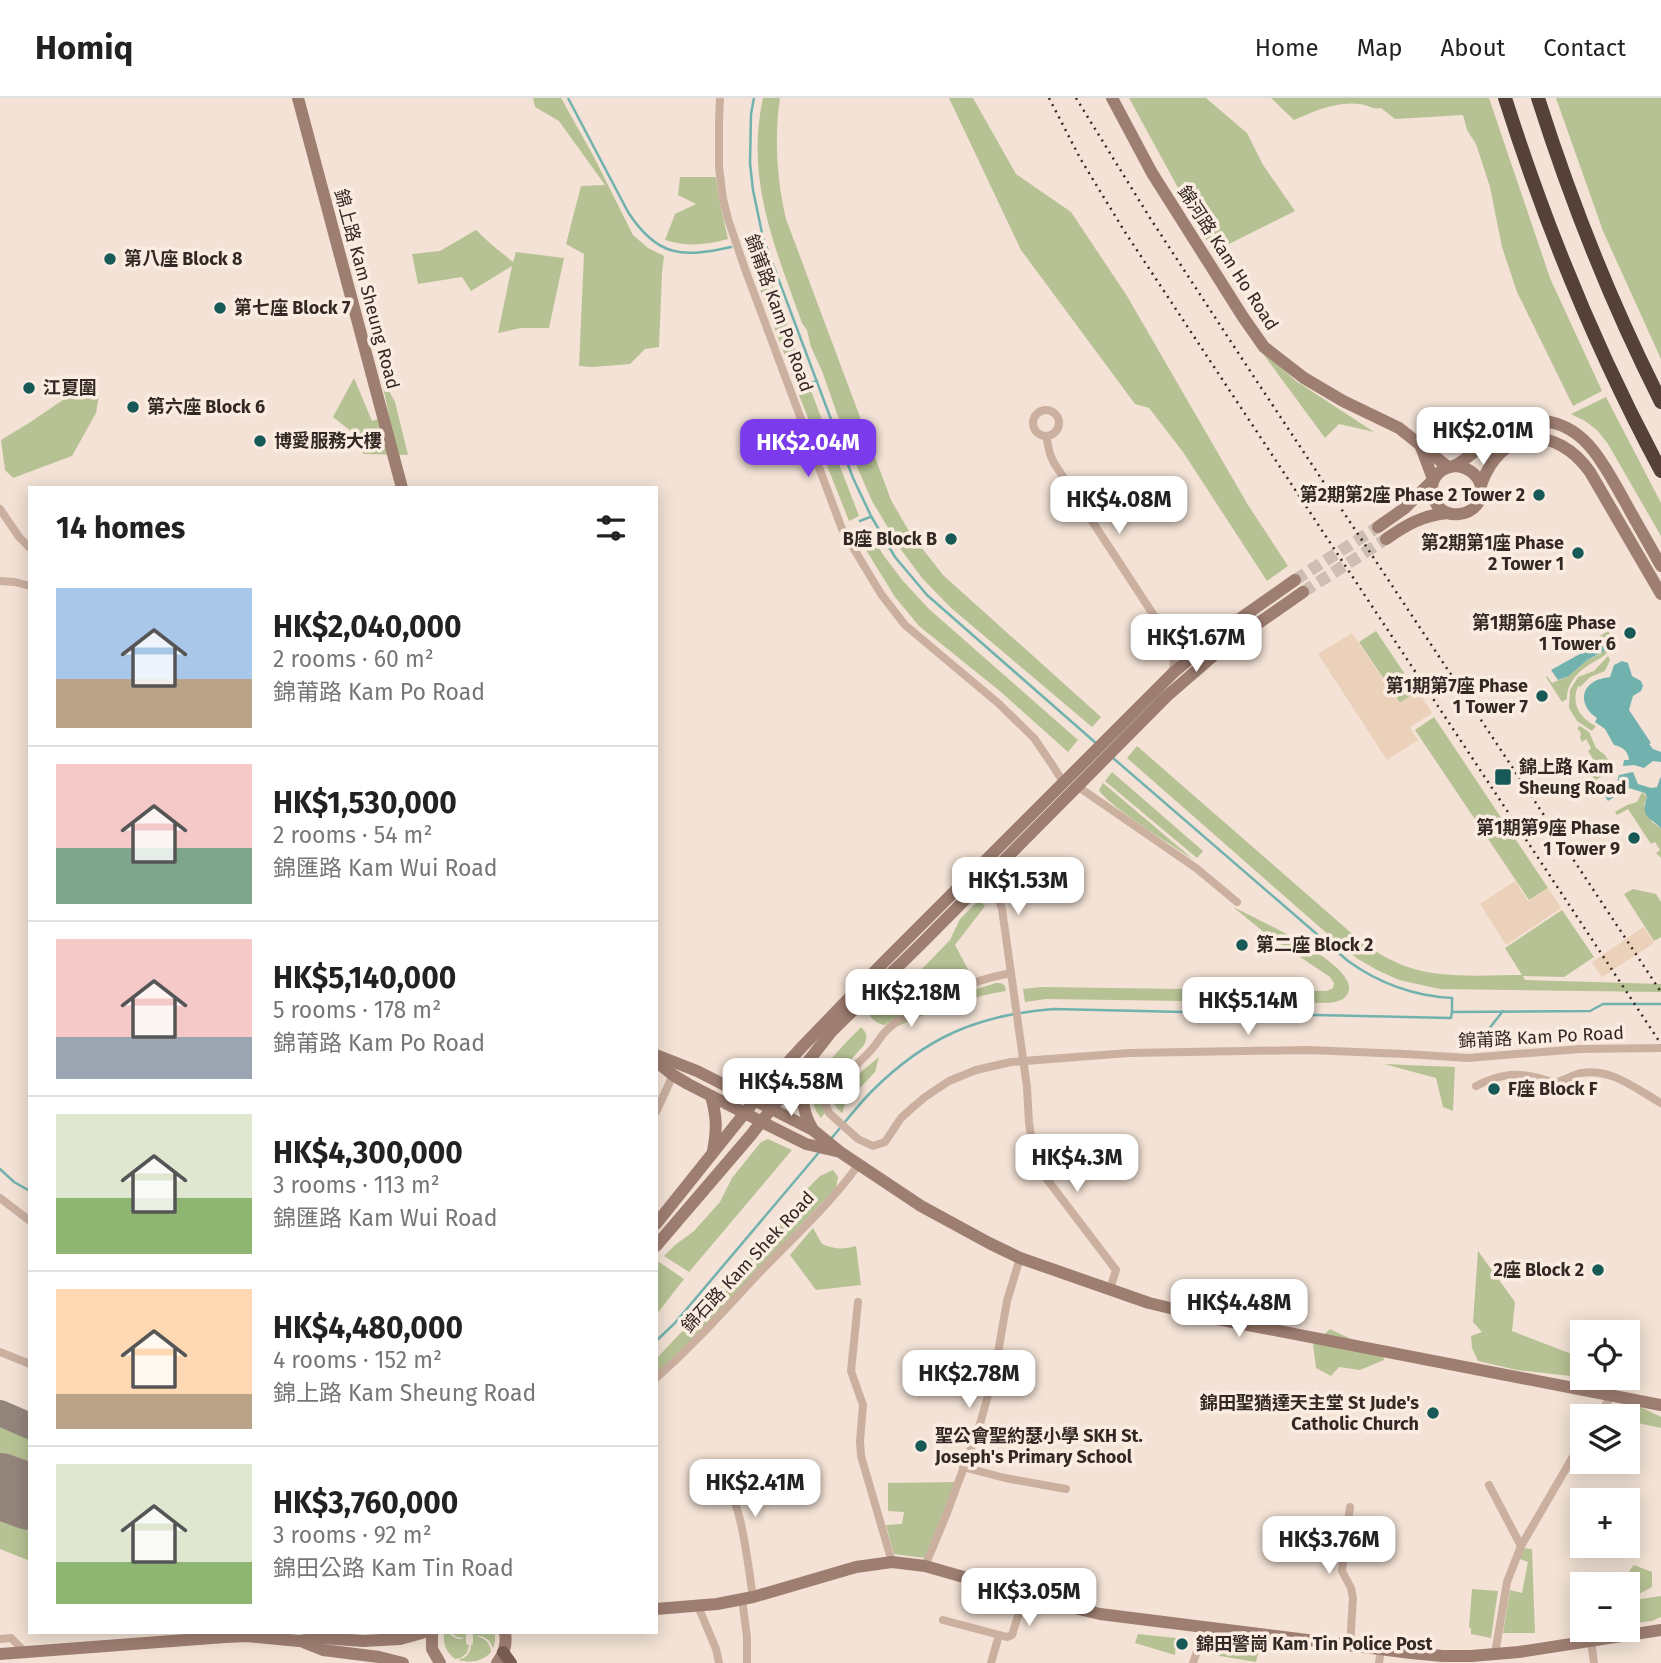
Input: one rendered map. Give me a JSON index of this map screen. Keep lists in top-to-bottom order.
{
  "streets": {
    "main road": ["錦河路 Kam Ho Road", "錦上路 Kam Sheung Road"],
    "street": ["錦莆路 Kam Po Road", "錦石路 Kam Shek Road"]
  },
  "places": {
    "other": [
      "第八座 Block 8",
      "第七座 Block 7",
      "江夏圍",
      "第六座 Block 6",
      "博愛服務大樓",
      "第2期第2座 Phase 2 Tower 2",
      "B座 Block B",
      "第2期第1座 Phase 2 Tower 1",
      "第1期第6座 Phase 1 Tower 6",
      "第1期第7座 Phase 1 Tower 7",
      "第1期第9座 Phase 1 Tower 9",
      "第二座 Block 2",
      "F座 Block F",
      "2座 Block 2",
      "錦田聖猶達天主堂 St Jude's Catholic Church",
      "聖公會聖約瑟小學 SKH St. Joseph's Primary School",
      "錦田警崗 Kam Tin Police Post"
    ],
    "transit": ["錦上路 Kam Sheung Road"]
  },
  "page": {
    "header": "Homiq",
    "nav": [
      "Home",
      "Map",
      "About",
      "Contact"
    ],
    "price": [
      "HK$2.01M",
      "HK$2.04M",
      "HK$4.08M",
      "HK$1.67M",
      "HK$1.53M",
      "HK$2.18M",
      "HK$5.14M",
      "HK$4.58M",
      "HK$4.3M",
      "HK$4.48M",
      "HK$2.78M",
      "HK$2.41M",
      "HK$3.76M",
      "HK$3.05M"
    ],
    "heading": "14 homes",
    "list": [
      {
        "name": "HK$2,040,000",
        "note": "2 rooms · 60 m² · 錦莆路 Kam Po Road"
      },
      {
        "name": "HK$1,530,000",
        "note": "2 rooms · 54 m² · 錦匯路 Kam Wui Road"
      },
      {
        "name": "HK$5,140,000",
        "note": "5 rooms · 178 m² · 錦莆路 Kam Po Road"
      },
      {
        "name": "HK$4,300,000",
        "note": "3 rooms · 113 m² · 錦匯路 Kam Wui Road"
      },
      {
        "name": "HK$4,480,000",
        "note": "4 rooms · 152 m² · 錦上路 Kam Sheung Road"
      },
      {
        "name": "HK$3,760,000",
        "note": "3 rooms · 92 m² · 錦田公路 Kam Tin Road"
      }
    ],
    "map_buttons": ["+", "−"]
  }
}
